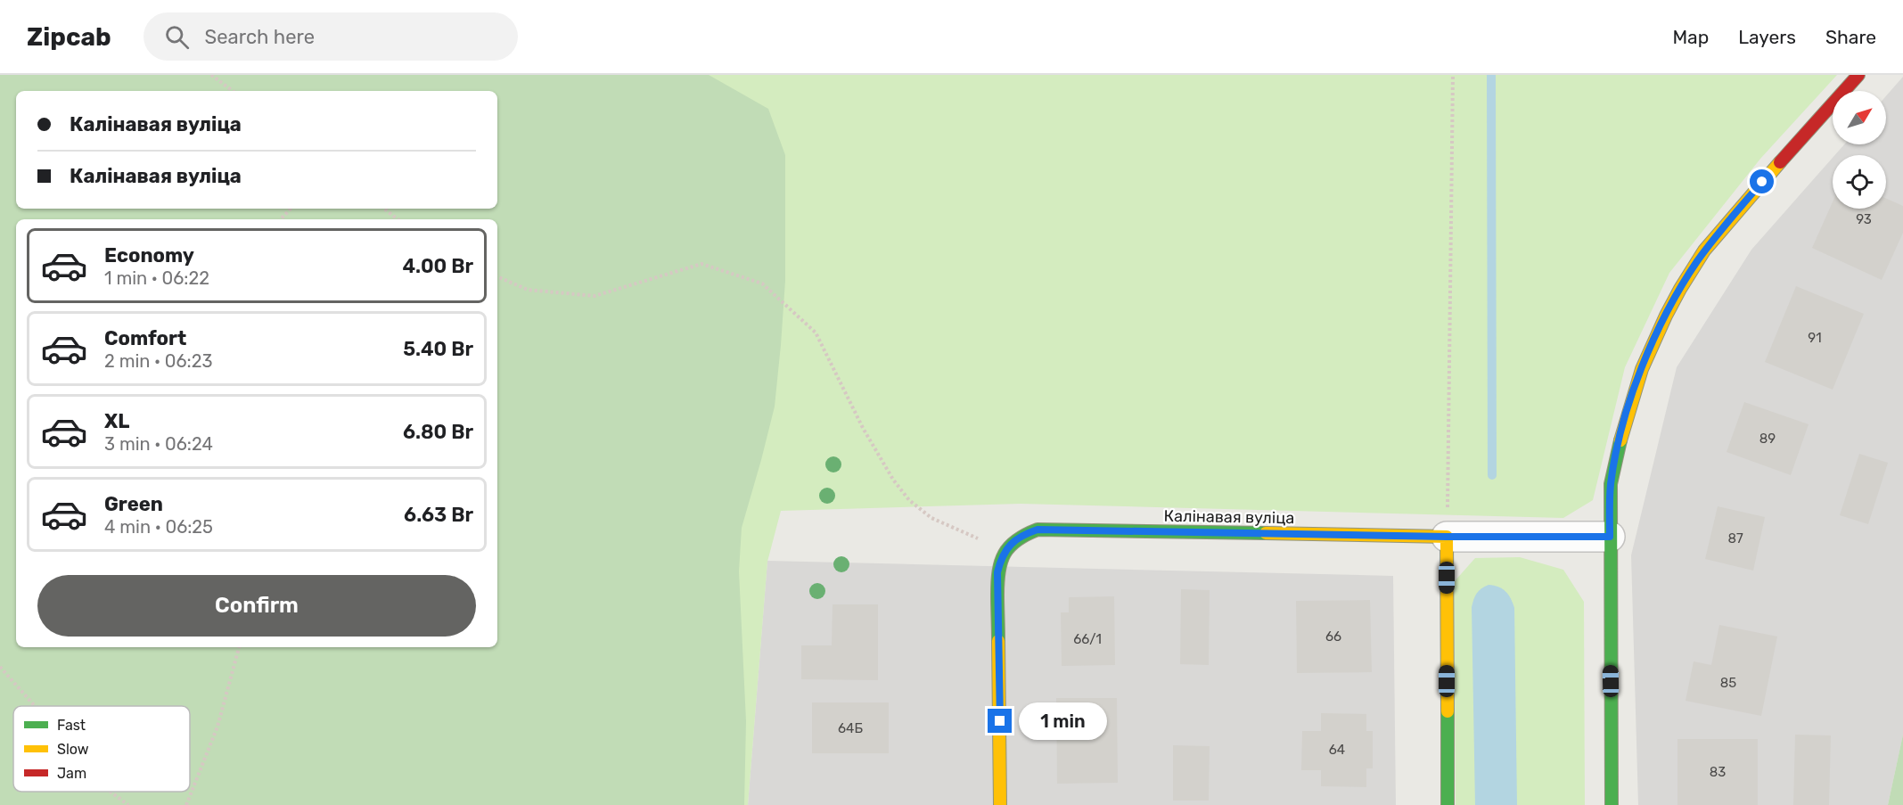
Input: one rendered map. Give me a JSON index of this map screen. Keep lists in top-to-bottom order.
{
  "streets": {
    "street": ["Калінавая вуліца"]
  },
  "house_numbers": [
    "93",
    "91",
    "89",
    "87",
    "66",
    "66/1",
    "85",
    "64Б",
    "64",
    "83"
  ],
  "legend": ["Fast", "Slow", "Jam"],
  "north": "top right",
  "page": {
    "header": "Zipcab",
    "search": "Search here",
    "nav": ["Map", "Layers", "Share"],
    "banner": ["Калінавая вуліца", "Калінавая вуліца"],
    "list": [
      {
        "name": "Economy",
        "note": "1 min · 06:22",
        "value": "4.00 Br"
      },
      {
        "name": "Comfort",
        "note": "2 min · 06:23",
        "value": "5.40 Br"
      },
      {
        "name": "XL",
        "note": "3 min · 06:24",
        "value": "6.80 Br"
      },
      {
        "name": "Green",
        "note": "4 min · 06:25",
        "value": "6.63 Br"
      }
    ],
    "buttons": "Confirm",
    "bubble": "1 min"
  }
}
